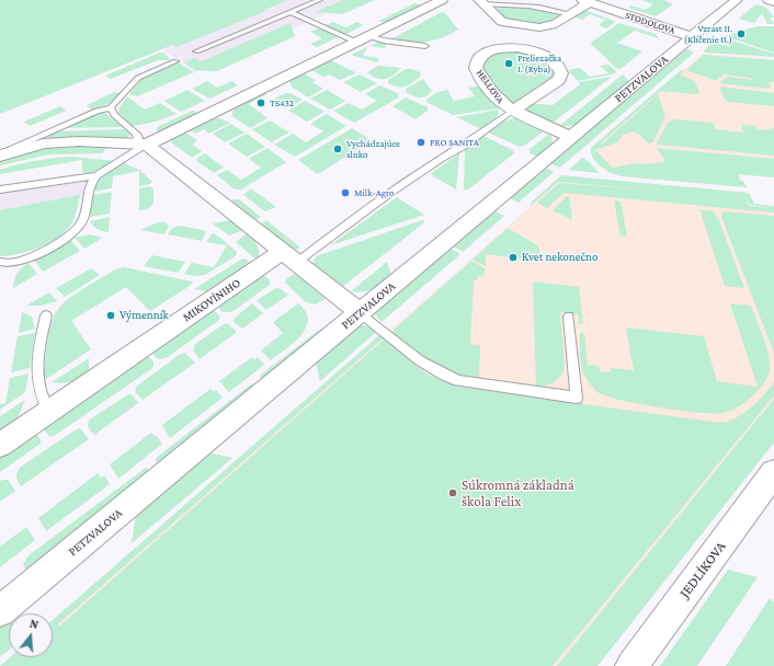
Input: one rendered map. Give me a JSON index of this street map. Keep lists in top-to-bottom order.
{
  "streets": {
    "street": [
      "STODOLOVA",
      "PETZVALOVA",
      "HELLOVA",
      "MIKOVÍNIHO",
      "JEDLÍKOVA"
    ]
  },
  "crossings": [
    ["STODOLOVA", "PETZVALOVA"],
    ["PETZVALOVA", "HELLOVA"]
  ],
  "places": [
    "Vzrast II. (Klíčenie II.)",
    "Preliezačka I. (Ryba)",
    "TS432",
    "PRO SANITA",
    "Vychádzajúce slnko",
    "Milk-Agro",
    "Kvet nekonečno",
    "Výmenník",
    "Súkromná základná škola Felix"
  ],
  "north": "top"
}
